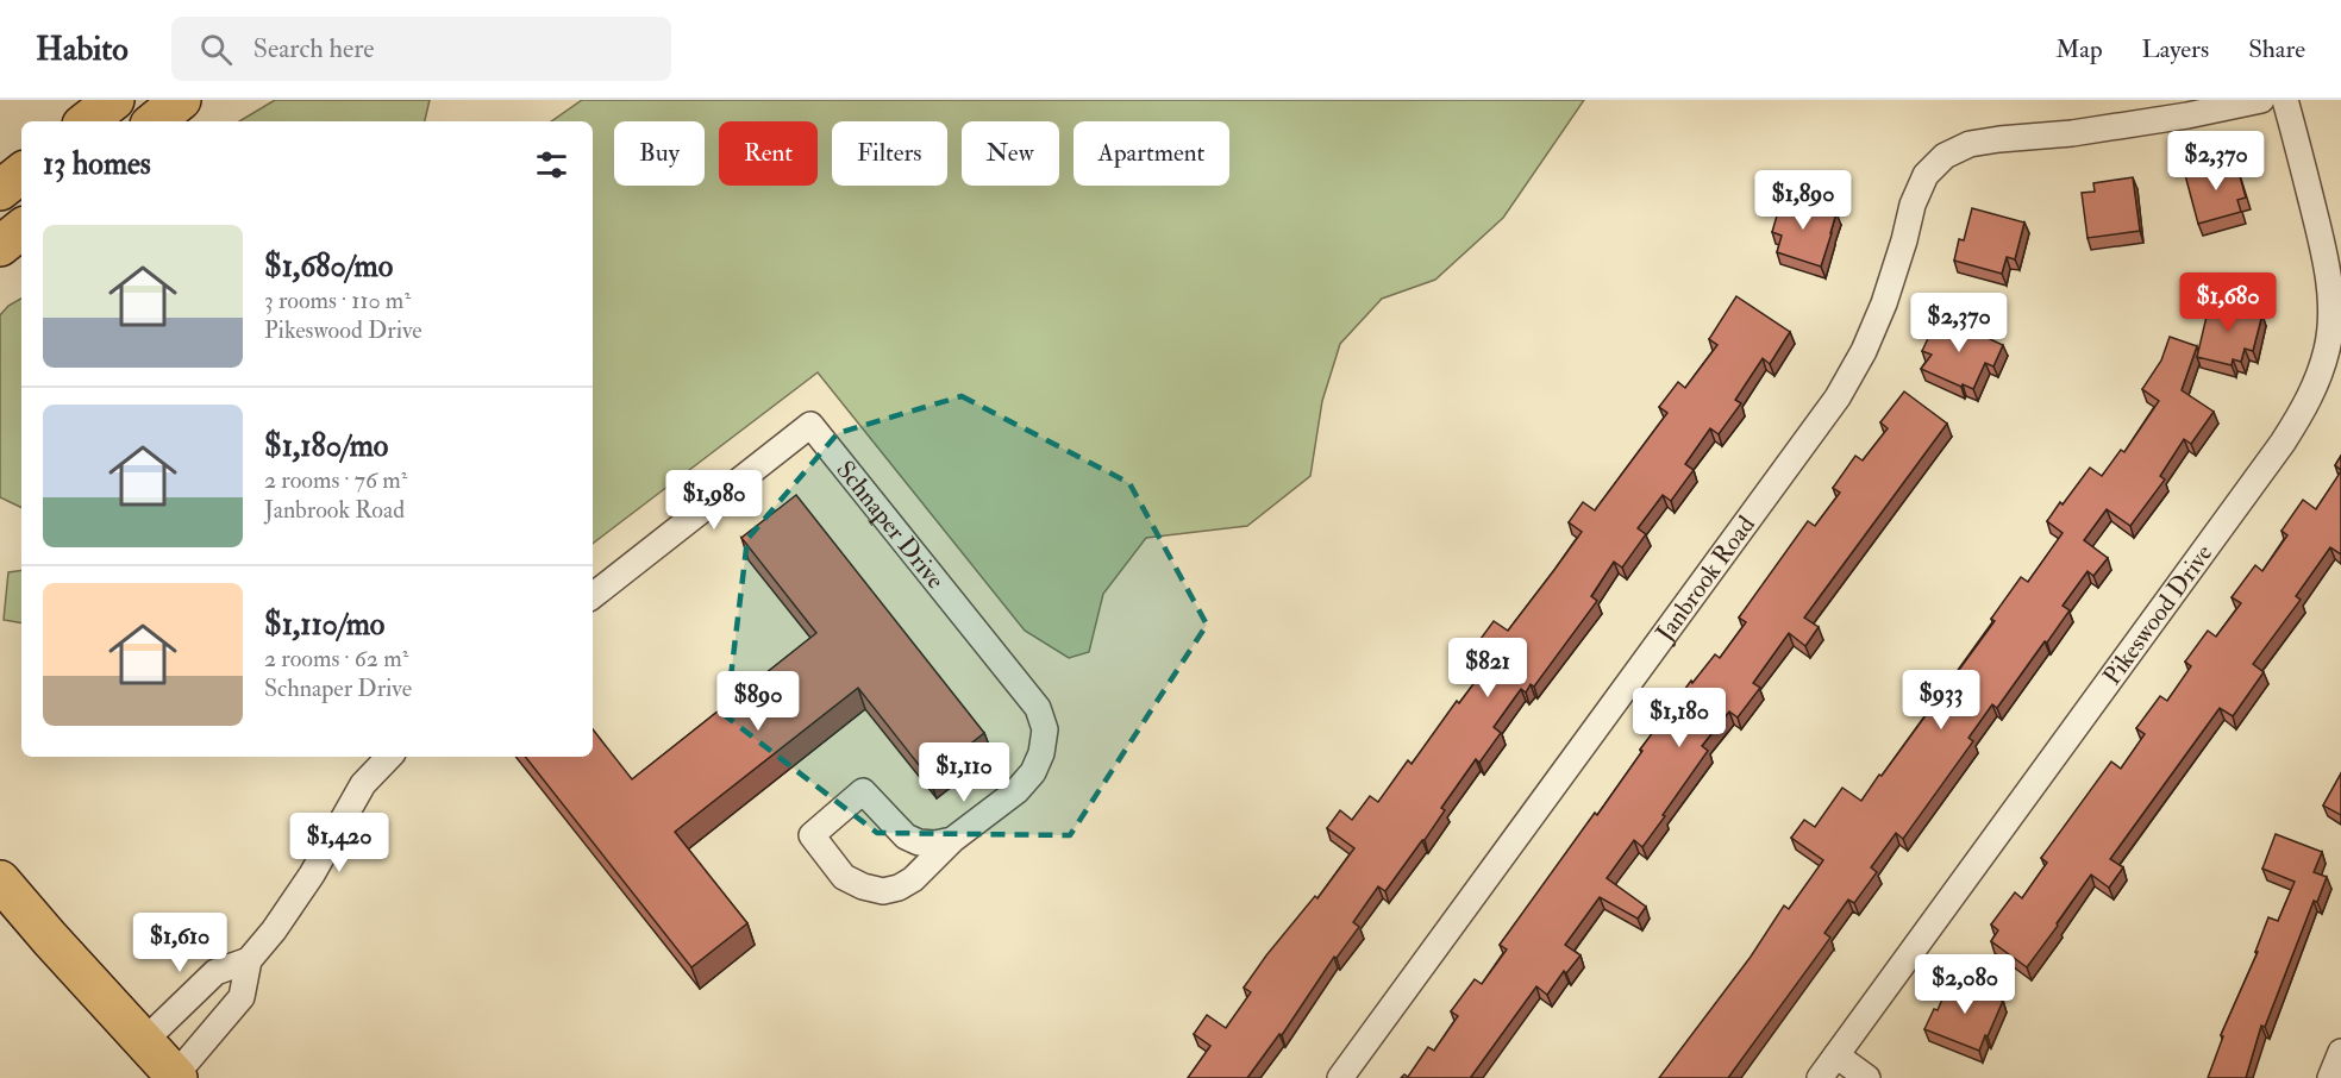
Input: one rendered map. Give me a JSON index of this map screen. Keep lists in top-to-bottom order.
{
  "streets": {
    "street": ["Schnaper Drive", "Janbrook Road", "Pikeswood Drive"]
  },
  "page": {
    "header": "Habito",
    "search": "Search here",
    "nav": ["Map", "Layers", "Share"],
    "chip": [
      "Buy",
      "Rent",
      "Filters",
      "New",
      "Apartment"
    ],
    "heading": "13 homes",
    "price": [
      "$2,370",
      "$1,890",
      "$1,680",
      "$2,370",
      "$1,980",
      "$821",
      "$933",
      "$890",
      "$1,180",
      "$1,110",
      "$1,420",
      "$1,610",
      "$2,080"
    ],
    "list": [
      {
        "name": "$1,680/mo",
        "note": "3 rooms · 110 m² · Pikeswood Drive"
      },
      {
        "name": "$1,180/mo",
        "note": "2 rooms · 76 m² · Janbrook Road"
      },
      {
        "name": "$1,110/mo",
        "note": "2 rooms · 62 m² · Schnaper Drive"
      }
    ]
  }
}
